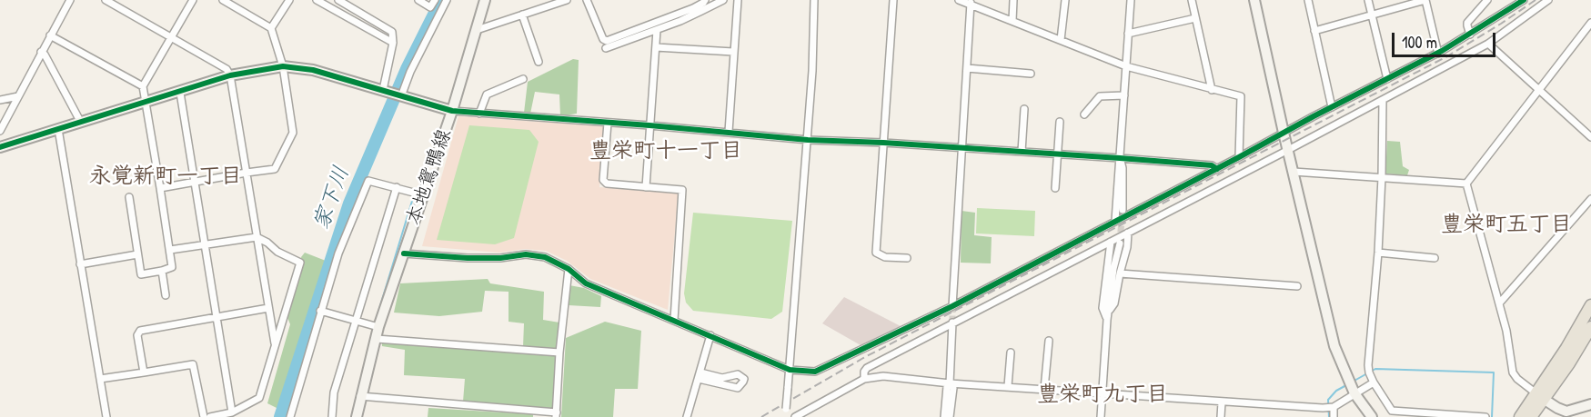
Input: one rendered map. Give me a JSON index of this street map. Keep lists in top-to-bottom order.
{
  "streets": {
    "street": ["本地鴛鴨線"]
  },
  "districts": [
    "豊栄町十一丁目",
    "永覚新町一丁目",
    "豊栄町五丁目",
    "豊栄町九丁目"
  ],
  "water": ["家下川"],
  "scale_bar": "100 m"
}
